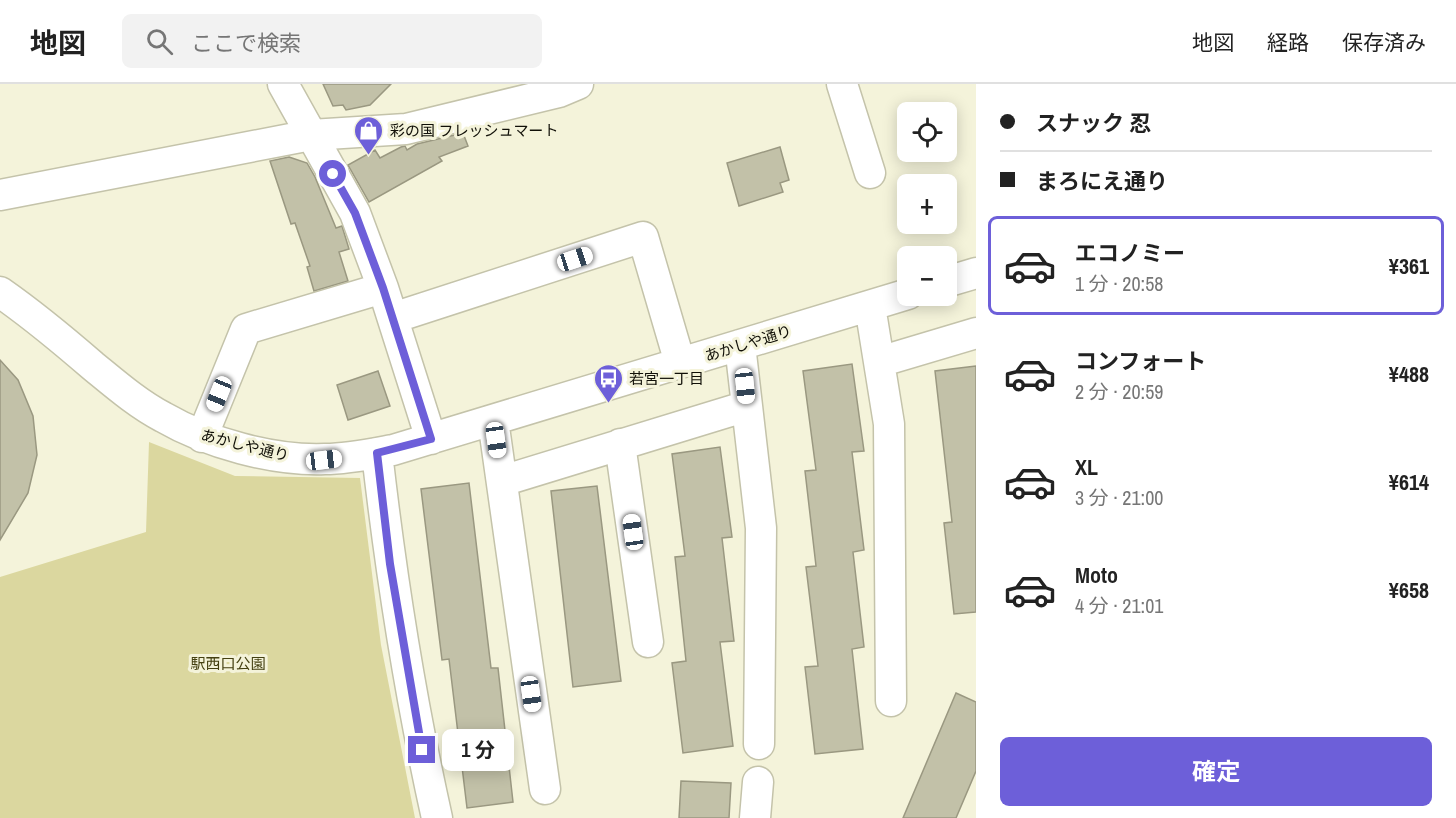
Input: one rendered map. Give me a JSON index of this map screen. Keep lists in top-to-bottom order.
{
  "streets": {
    "street": ["あかしや通り"]
  },
  "parks": ["駅西口公園"],
  "places": {
    "shop": ["彩の国 フレッシュマート"],
    "bus stop": ["若宮一丁目"]
  },
  "page": {
    "header": "地図",
    "search": "ここで検索",
    "nav": ["地図", "経路", "保存済み"],
    "banner": ["スナック 忍", "まろにえ通り"],
    "map_buttons": ["+", "−"],
    "list": [
      {
        "name": "エコノミー",
        "note": "1 分 · 20:58",
        "value": "¥361"
      },
      {
        "name": "コンフォート",
        "note": "2 分 · 20:59",
        "value": "¥488"
      },
      {
        "name": "XL",
        "note": "3 分 · 21:00",
        "value": "¥614"
      },
      {
        "name": "Moto",
        "note": "4 分 · 21:01",
        "value": "¥658"
      }
    ],
    "buttons": "確定",
    "bubble": "1 分"
  }
}
